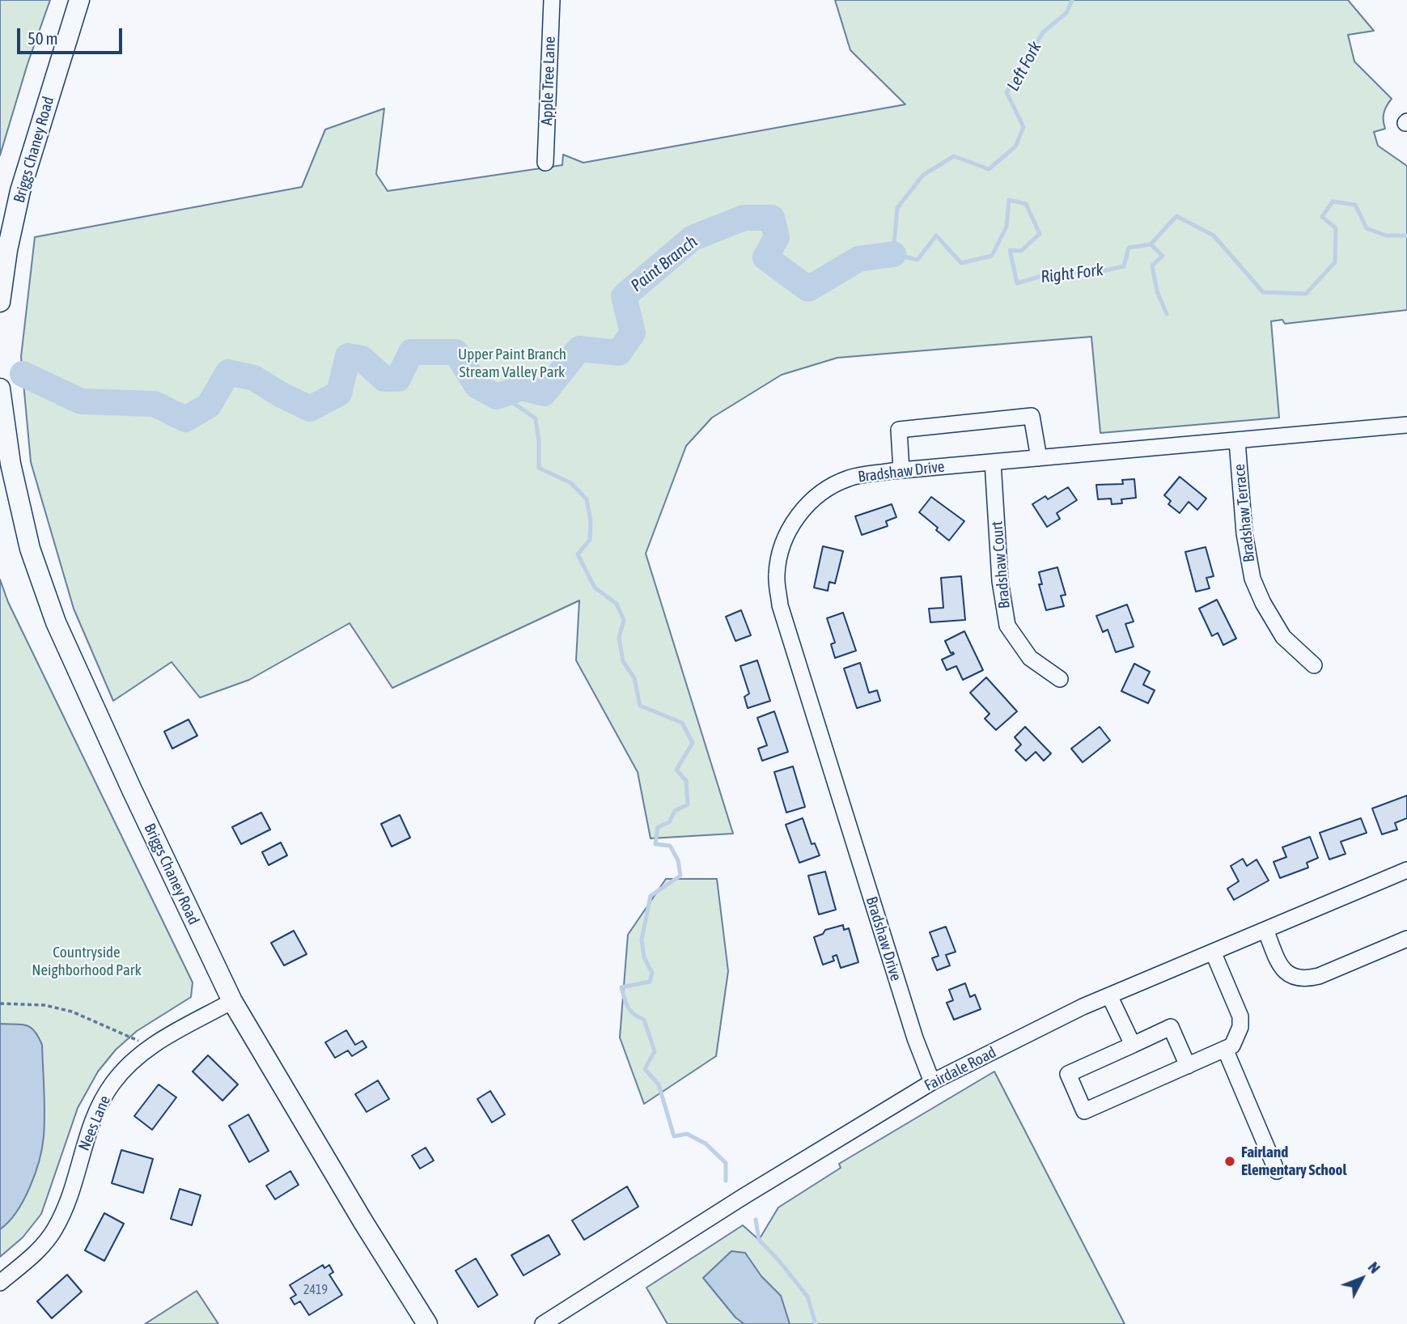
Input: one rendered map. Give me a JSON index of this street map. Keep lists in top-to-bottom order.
{
  "streets": {
    "main road": ["Briggs Chaney Road"],
    "street": [
      "Apple Tree Lane",
      "Bradshaw Drive",
      "Bradshaw Terrace",
      "Bradshaw Court",
      "Fairdale Road",
      "Nees Lane"
    ]
  },
  "crossings": [
    ["Briggs Chaney Road", "Nees Lane"],
    ["Bradshaw Drive", "Bradshaw Terrace"],
    ["Bradshaw Drive", "Bradshaw Court"],
    ["Bradshaw Drive", "Fairdale Road"]
  ],
  "water": ["Left Fork", "Paint Branch", "Right Fork"],
  "parks": ["Upper Paint Branch Stream Valley Park", "Countryside Neighborhood Park"],
  "places": ["Fairland Elementary School"],
  "house_numbers": ["2419"],
  "scale_bar": "50 m",
  "north": "top right"
}
